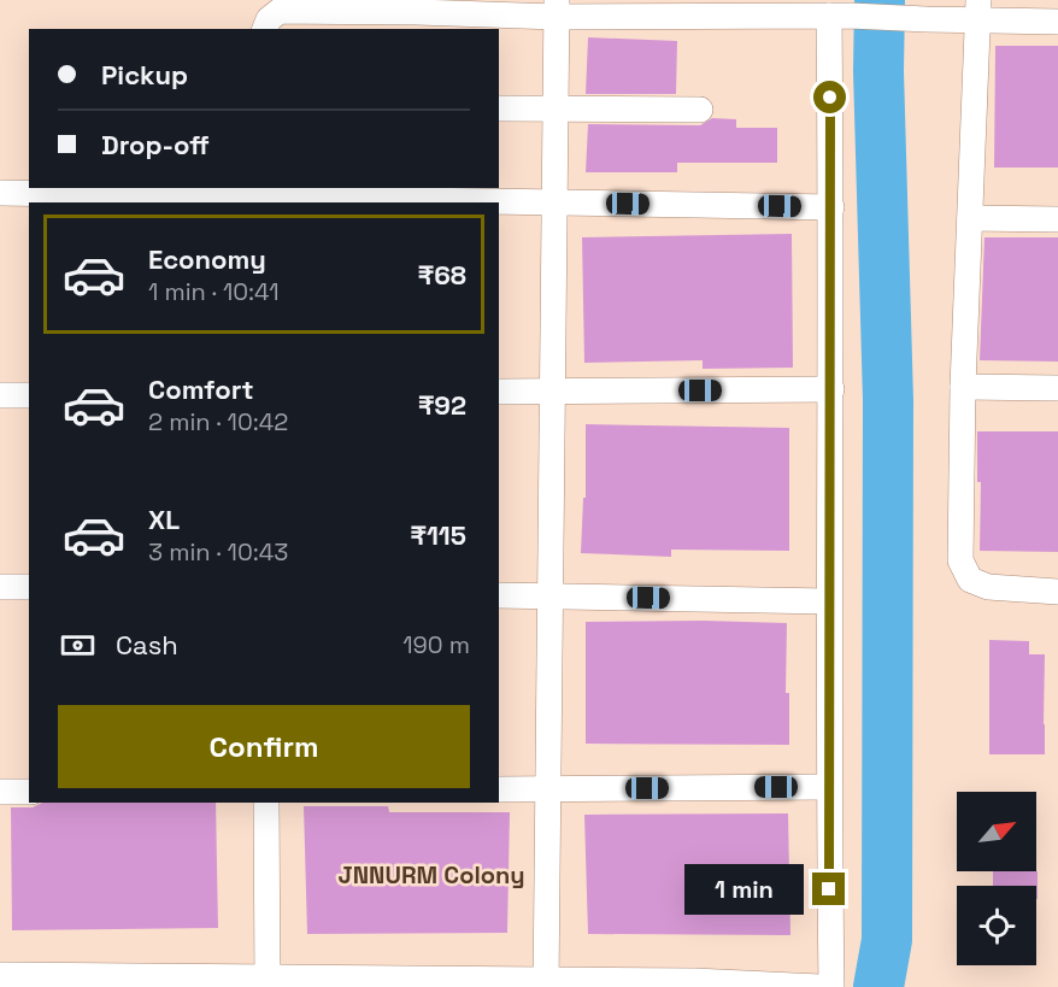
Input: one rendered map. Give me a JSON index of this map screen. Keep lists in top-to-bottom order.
{
  "districts": ["JNNURM Colony"],
  "north": "top right",
  "page": {
    "banner": ["Pickup", "Drop-off"],
    "list": [
      {
        "name": "Economy",
        "note": "1 min · 10:41",
        "value": "₹68"
      },
      {
        "name": "Comfort",
        "note": "2 min · 10:42",
        "value": "₹92"
      },
      {
        "name": "XL",
        "note": "3 min · 10:43",
        "value": "₹115"
      }
    ],
    "pay": ["Cash", "190 m"],
    "buttons": "Confirm",
    "bubble": "1 min"
  }
}
